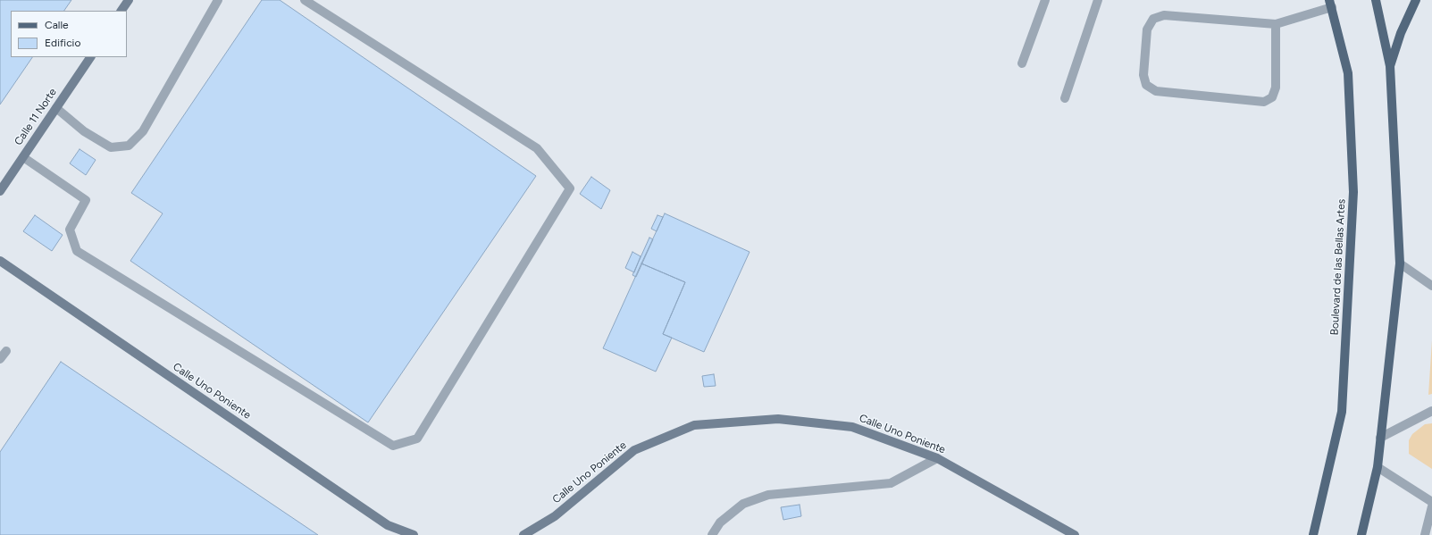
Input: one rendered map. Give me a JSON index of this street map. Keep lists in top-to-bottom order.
{
  "streets": {
    "main road": ["Calle 11 Norte", "Boulevard de las Bellas Artes", "Calle Uno Poniente"]
  },
  "legend": ["Calle", "Edificio"]
}
